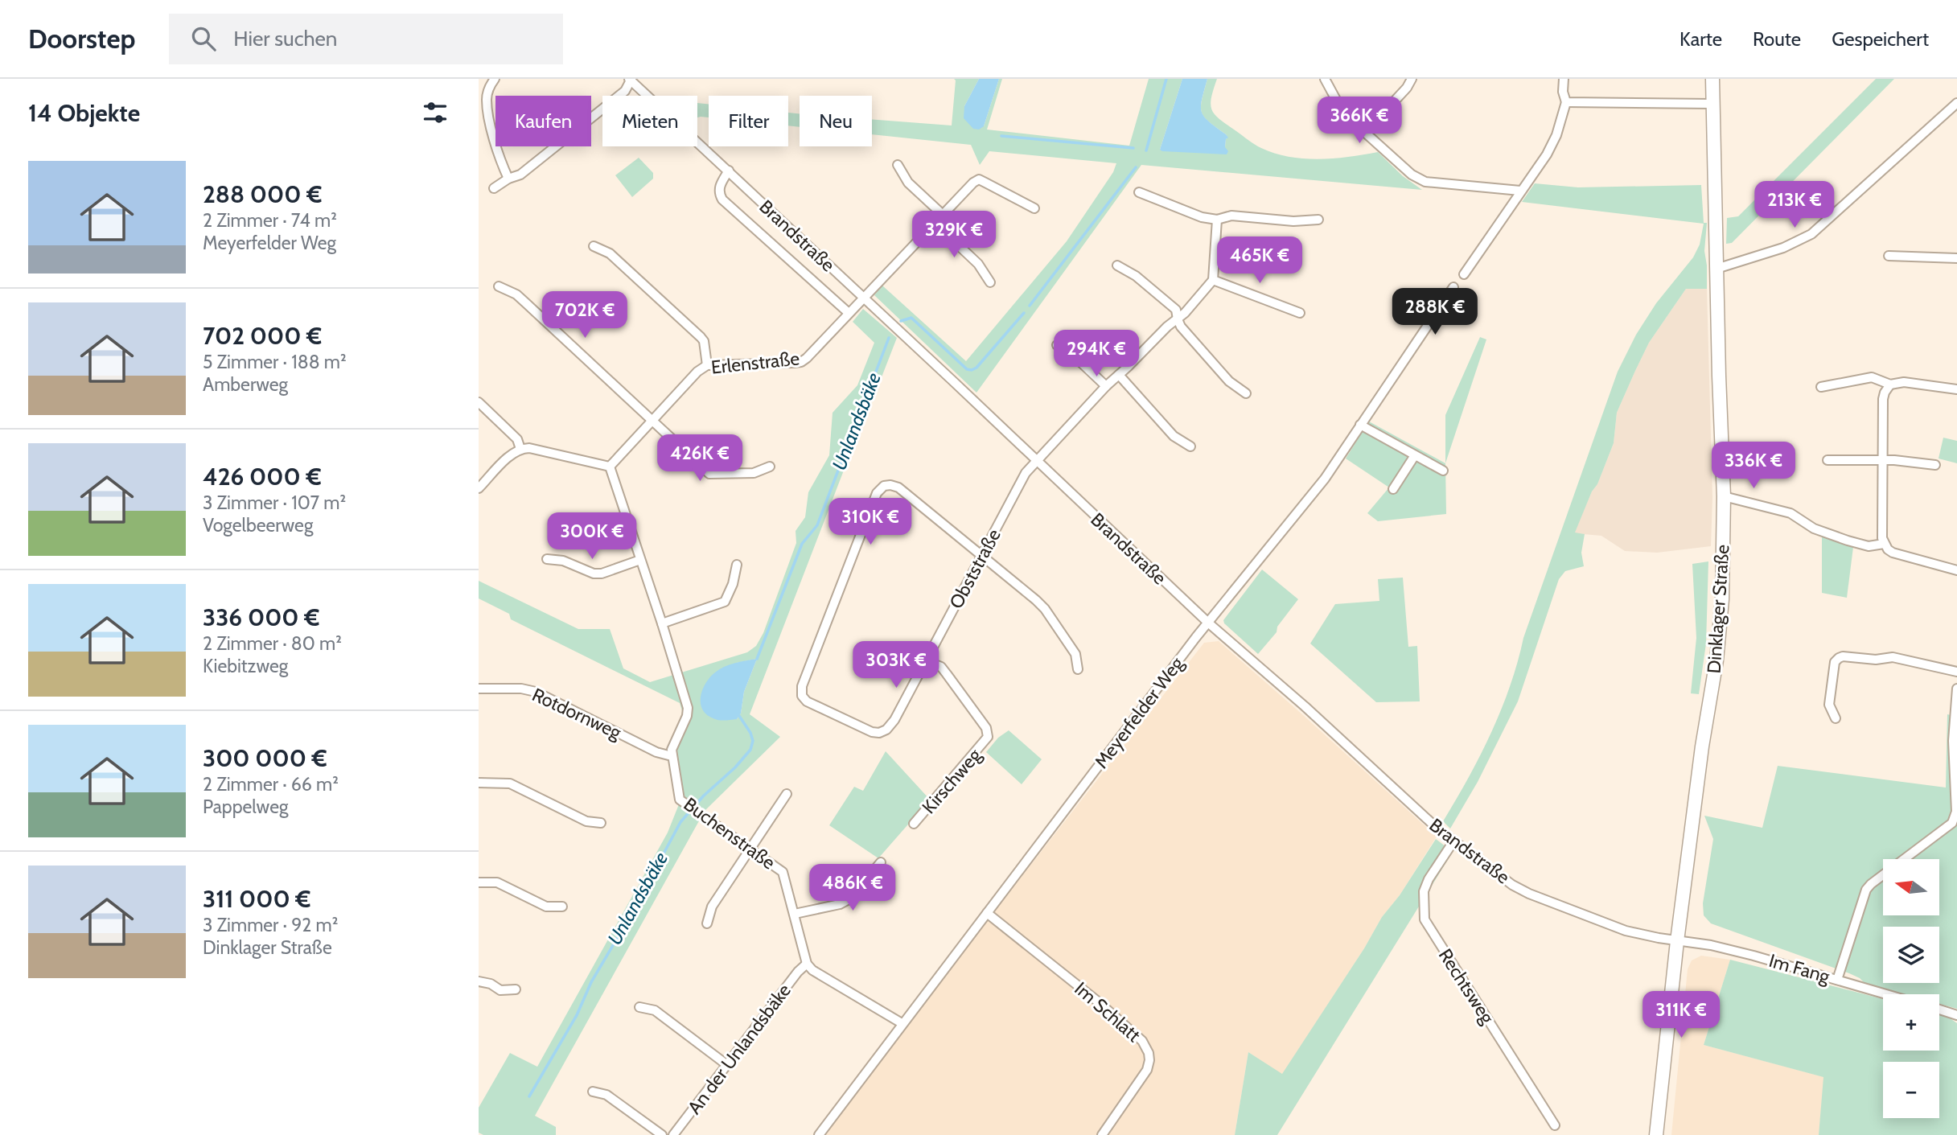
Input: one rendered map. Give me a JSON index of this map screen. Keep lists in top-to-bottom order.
{
  "streets": {
    "main road": ["Dinklager Straße"],
    "street": [
      "Brandstraße",
      "Erlenstraße",
      "Obststraße",
      "Meyerfelder Weg",
      "Rotdornweg",
      "Kirschweg",
      "Buchenstraße",
      "Im Fang",
      "Rechtsweg",
      "Im Schlatt",
      "An der Unlandsbäke"
    ]
  },
  "crossings": [
    ["Brandstraße", "Erlenstraße"],
    ["Brandstraße", "Obststraße"],
    ["Brandstraße", "Dinklager Straße"],
    ["Brandstraße", "Meyerfelder Weg"],
    ["Brandstraße", "Im Fang"],
    ["Brandstraße", "Rechtsweg"],
    ["Erlenstraße", "Buchenstraße"],
    ["Obststraße", "Kirschweg"],
    ["Dinklager Straße", "Im Fang"],
    ["Meyerfelder Weg", "Im Schlatt"],
    ["Rotdornweg", "Buchenstraße"],
    ["Buchenstraße", "An der Unlandsbäke"]
  ],
  "water": ["Unlandsbäke"],
  "north": "left",
  "page": {
    "header": "Doorstep",
    "search": "Hier suchen",
    "nav": ["Karte", "Route", "Gespeichert"],
    "heading": "14 Objekte",
    "chip": [
      "Kaufen",
      "Mieten",
      "Filter",
      "Neu"
    ],
    "price": [
      "366K €",
      "213K €",
      "329K €",
      "465K €",
      "288K €",
      "702K €",
      "294K €",
      "426K €",
      "336K €",
      "310K €",
      "300K €",
      "303K €",
      "486K €",
      "311K €"
    ],
    "list": [
      {
        "name": "288 000 €",
        "note": "2 Zimmer · 74 m² · Meyerfelder Weg"
      },
      {
        "name": "702 000 €",
        "note": "5 Zimmer · 188 m² · Amberweg"
      },
      {
        "name": "426 000 €",
        "note": "3 Zimmer · 107 m² · Vogelbeerweg"
      },
      {
        "name": "336 000 €",
        "note": "2 Zimmer · 80 m² · Kiebitzweg"
      },
      {
        "name": "300 000 €",
        "note": "2 Zimmer · 66 m² · Pappelweg"
      },
      {
        "name": "311 000 €",
        "note": "3 Zimmer · 92 m² · Dinklager Straße"
      }
    ],
    "map_buttons": ["+", "−"]
  }
}
